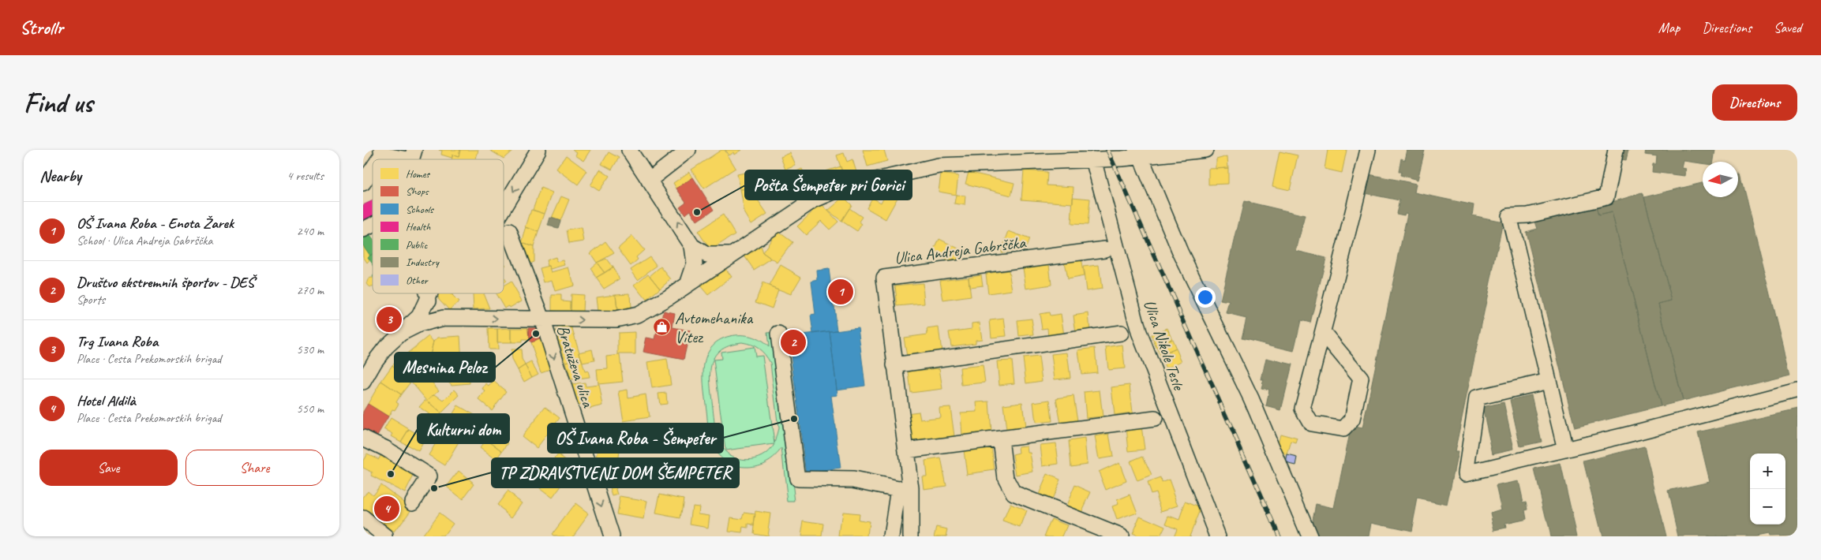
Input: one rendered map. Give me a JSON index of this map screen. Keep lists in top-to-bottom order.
{
  "streets": {
    "street": ["Ulica Andreja Gabrščka", "Ulica Nikole Tesle", "Bratuževa ulica"]
  },
  "one_way": ["Bratuževa ulica"],
  "places": {
    "other": [
      "Pošta Šempeter pri Gorici",
      "Mesnina Peloz",
      "OŠ Ivana Roba - Šempeter",
      "Kulturni dom",
      "TP ZDRAVSTVENI DOM ŠEMPETER"
    ],
    "shop": ["Avtomehanika Vitez"]
  },
  "legend": [
    "Homes",
    "Shops",
    "Schools",
    "Health",
    "Public",
    "Industry",
    "Other"
  ],
  "north": "left",
  "page": {
    "header": "Strollr",
    "nav": ["Map", "Directions", "Saved"],
    "buttons": [
      "Directions",
      ["Save", "Share"]
    ],
    "title": "Find us",
    "heading": ["Nearby", "4 results"],
    "list": [
      {
        "mark": "1",
        "name": "OŠ Ivana Roba - Enota Žarek",
        "note": "School · Ulica Andreja Gabrščka",
        "value": "240 m"
      },
      {
        "mark": "2",
        "name": "Društvo ekstremnih športov - DEŠ",
        "note": "Sports",
        "value": "270 m"
      },
      {
        "mark": "3",
        "name": "Trg Ivana Roba",
        "note": "Place · Cesta Prekomorskih brigad",
        "value": "530 m"
      },
      {
        "mark": "4",
        "name": "Hotel Aldilà",
        "note": "Place · Cesta Prekomorskih brigad",
        "value": "550 m"
      }
    ],
    "pins": [
      "1",
      "3",
      "2",
      "4"
    ],
    "map_buttons": ["+", "−"]
  }
}
